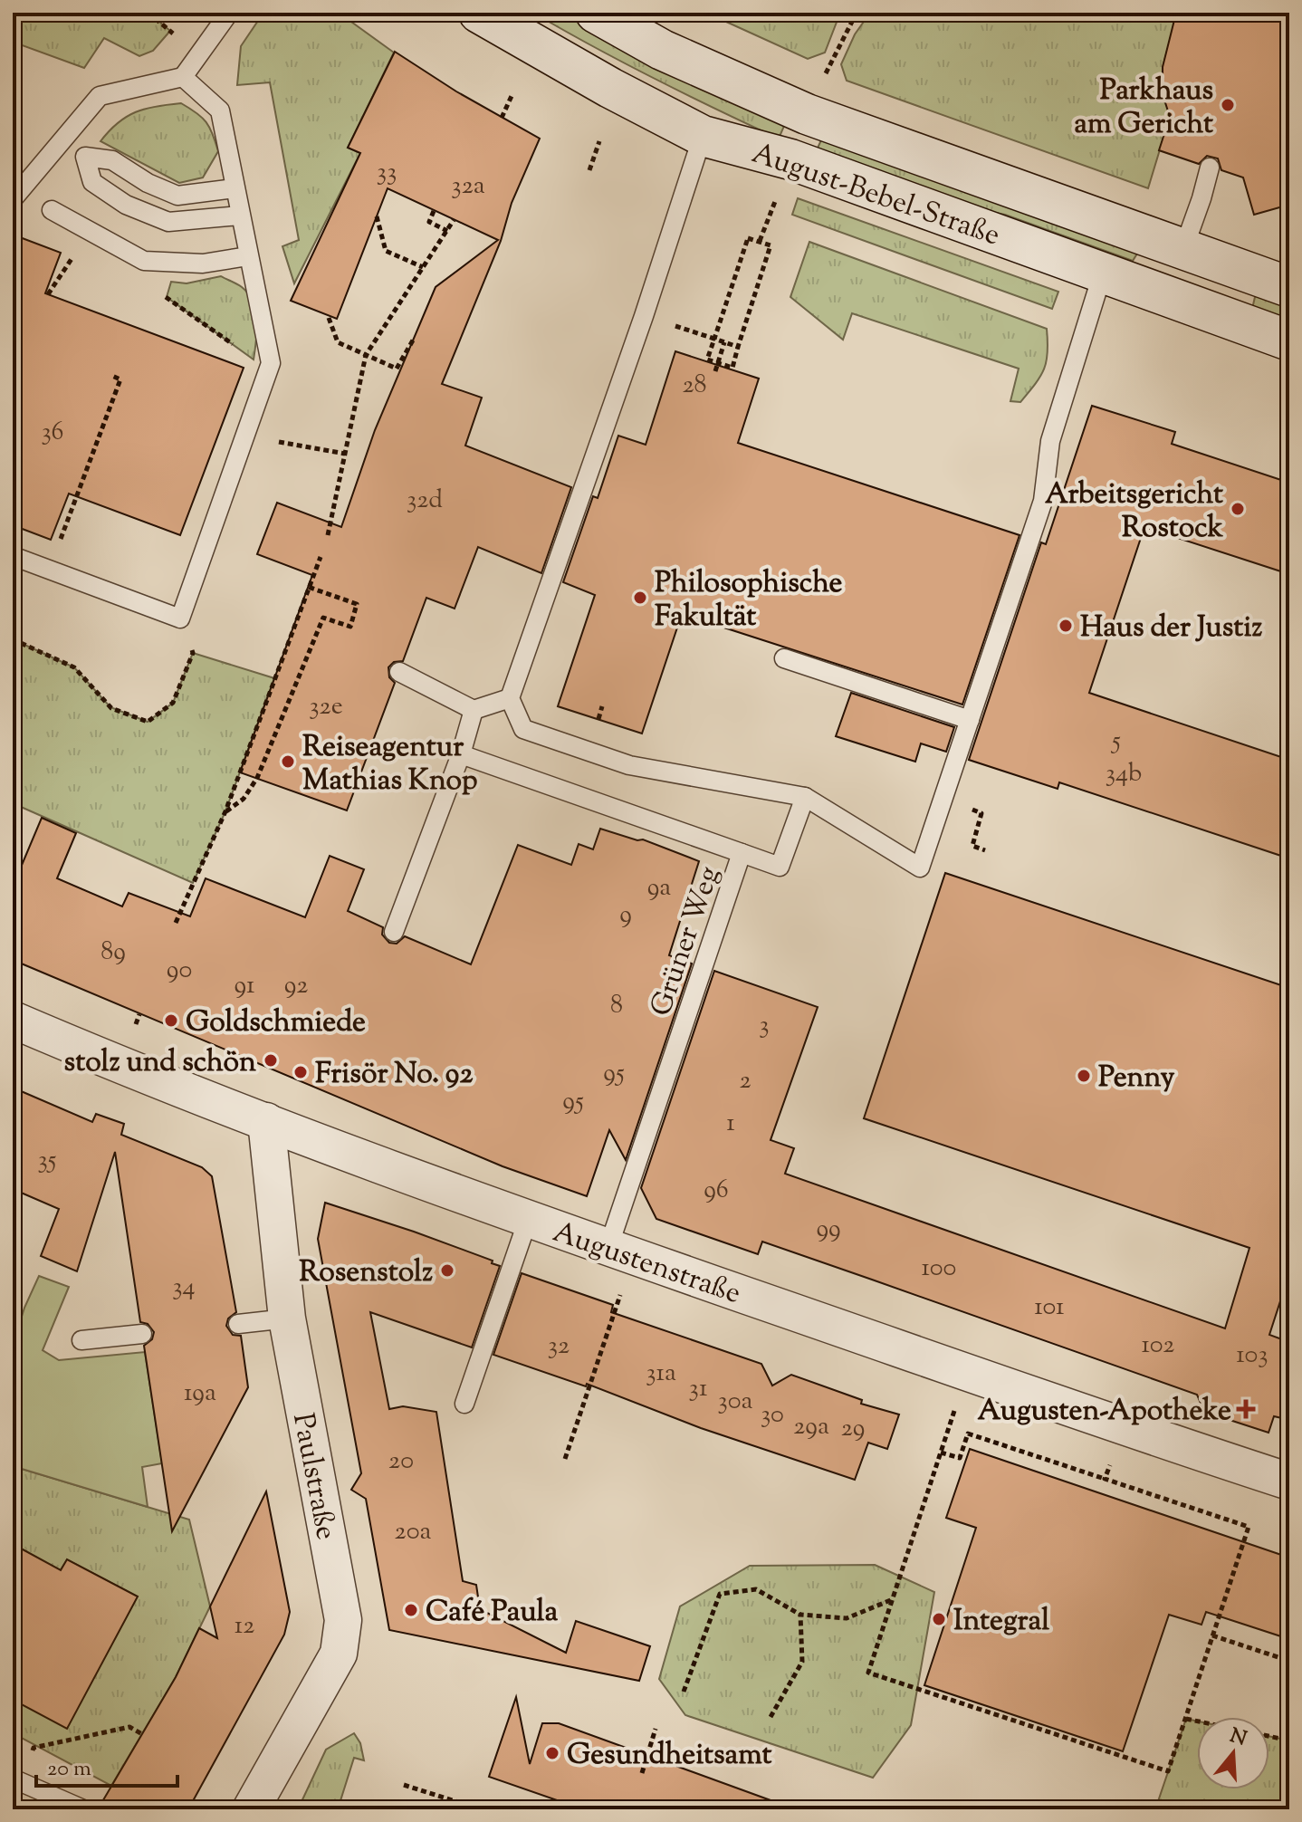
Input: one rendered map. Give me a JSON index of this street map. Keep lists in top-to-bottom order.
{
  "streets": {
    "main road": ["August-Bebel-Straße"],
    "street": ["Augustenstraße", "Paulstraße"],
    "lane": ["Grüner Weg"]
  },
  "crossings": [
    ["Grüner Weg", "Augustenstraße"],
    ["Augustenstraße", "Paulstraße"]
  ],
  "places": {
    "other": [
      "Parkhaus am Gericht",
      "Arbeitsgericht Rostock",
      "Philosophische Fakultät",
      "Haus der Justiz",
      "Reiseagentur Mathias Knop",
      "Goldschmiede",
      "stolz und schön",
      "Frisör No. 92",
      "Penny",
      "Rosenstolz",
      "Café Paula",
      "Integral",
      "Gesundheitsamt"
    ],
    "health": ["Augusten-Apotheke"]
  },
  "house_numbers": [
    "33",
    "32a",
    "28",
    "36",
    "32d",
    "32e",
    "5",
    "34b",
    "9a",
    "9",
    "89",
    "90",
    "91",
    "92",
    "8",
    "3",
    "95",
    "2",
    "95",
    "1",
    "35",
    "96",
    "99",
    "100",
    "34",
    "101",
    "102",
    "32",
    "103",
    "31a",
    "31",
    "19a",
    "30a",
    "30",
    "29a",
    "29",
    "20",
    "20a",
    "12"
  ],
  "scale_bar": "20 m",
  "north": "top"
}
